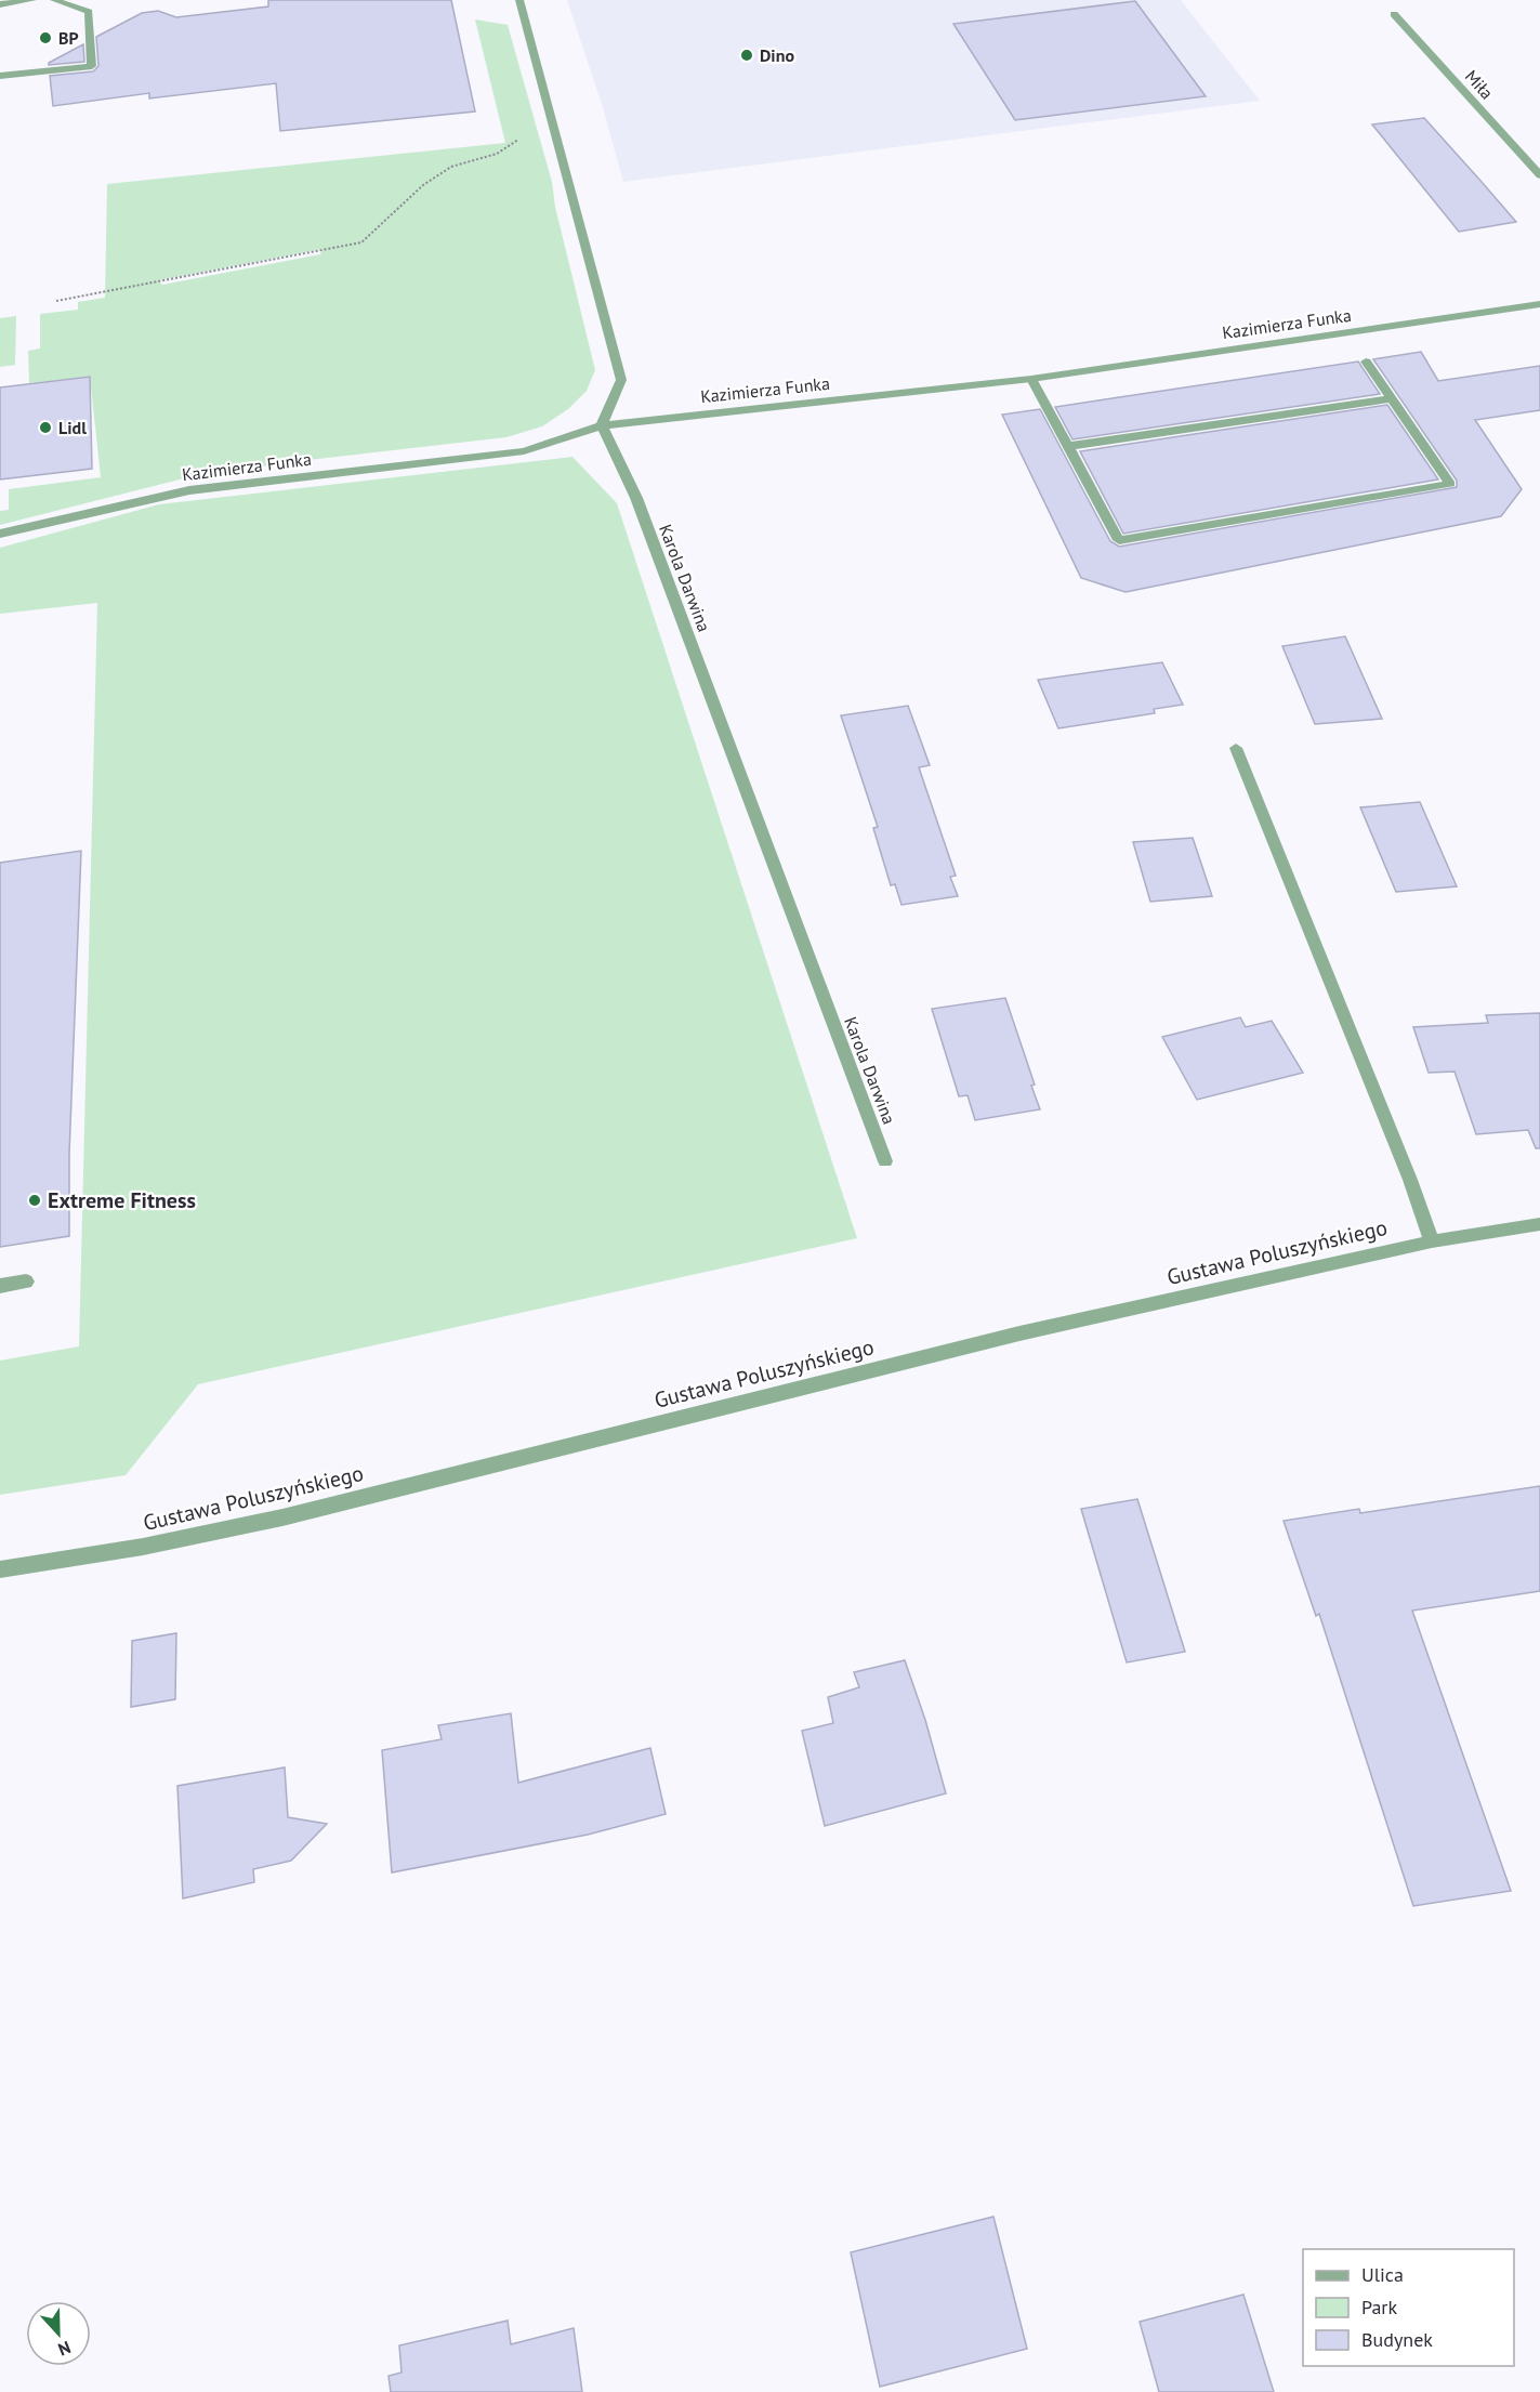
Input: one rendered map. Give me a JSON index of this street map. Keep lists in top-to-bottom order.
{
  "streets": {
    "street": [
      "Miła",
      "Kazimierza Funka",
      "Karola Darwina",
      "Gustawa Poluszyńskiego"
    ]
  },
  "crossings": [
    ["Kazimierza Funka", "Karola Darwina"]
  ],
  "places": [
    "BP",
    "Dino",
    "Lidl",
    "Extreme Fitness"
  ],
  "legend": ["Ulica", "Park", "Budynek"],
  "north": "bottom"
}
